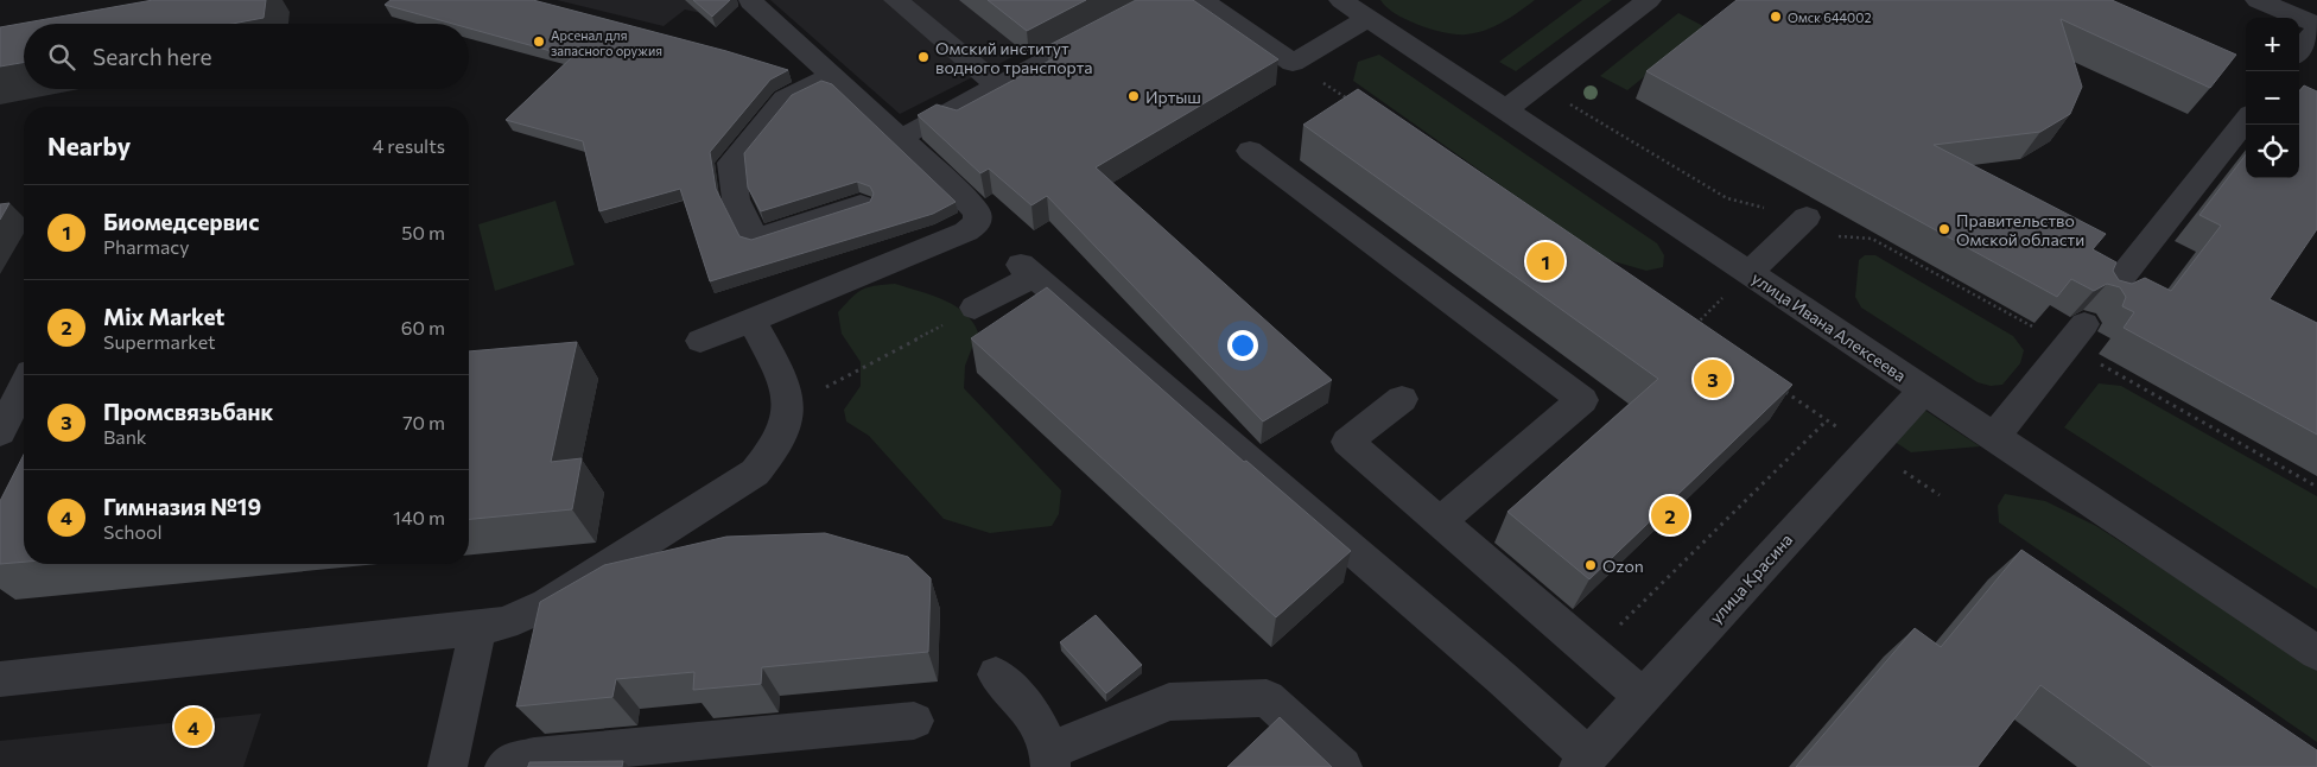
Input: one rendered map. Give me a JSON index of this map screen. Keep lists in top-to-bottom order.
{
  "streets": {
    "street": ["улица Ивана Алексеева", "улица Красина"]
  },
  "crossings": [
    ["улица Ивана Алексеева", "улица Красина"]
  ],
  "places": [
    "Омск 644002",
    "Арсенал для запасного оружия",
    "Омский институт водного транспорта",
    "Иртыш",
    "Правительство Омской области",
    "Ozon"
  ],
  "page": {
    "map_buttons": ["+", "−"],
    "search": "Search here",
    "heading": ["Nearby", "4 results"],
    "list": [
      {
        "mark": "1",
        "name": "Биомедсервис",
        "note": "Pharmacy",
        "value": "50 m"
      },
      {
        "mark": "2",
        "name": "Mix Market",
        "note": "Supermarket",
        "value": "60 m"
      },
      {
        "mark": "3",
        "name": "Промсвязьбанк",
        "note": "Bank",
        "value": "70 m"
      },
      {
        "mark": "4",
        "name": "Гимназия №19",
        "note": "School",
        "value": "140 m"
      }
    ],
    "pins": [
      "1",
      "3",
      "2",
      "4"
    ]
  }
}
